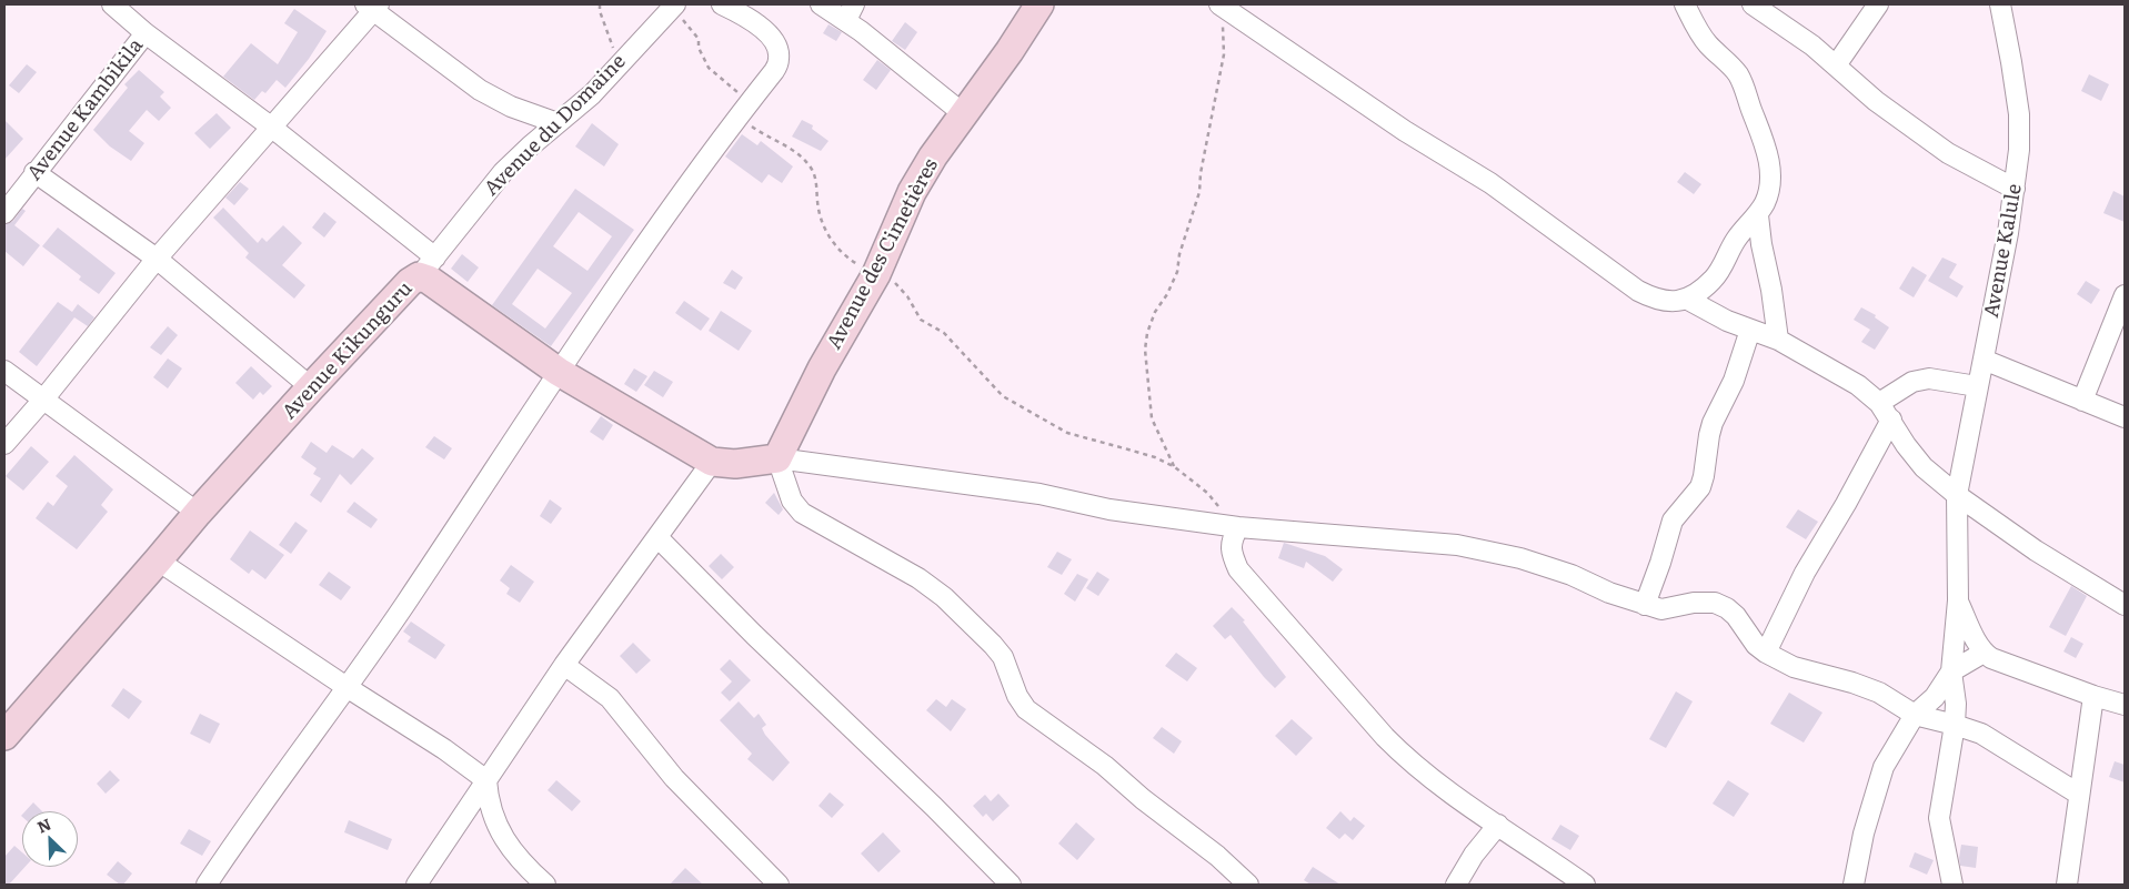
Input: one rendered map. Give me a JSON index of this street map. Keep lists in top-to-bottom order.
{
  "streets": {
    "street": [
      "Avenue Kambikila",
      "Avenue du Domaine",
      "Avenue Kalule",
      "Avenue des Cimetières",
      "Avenue Kikunguru"
    ]
  },
  "crossings": [
    ["Avenue du Domaine", "Avenue Kikunguru"],
    ["Avenue des Cimetières", "Avenue Kikunguru"]
  ],
  "north": "top left"
}
